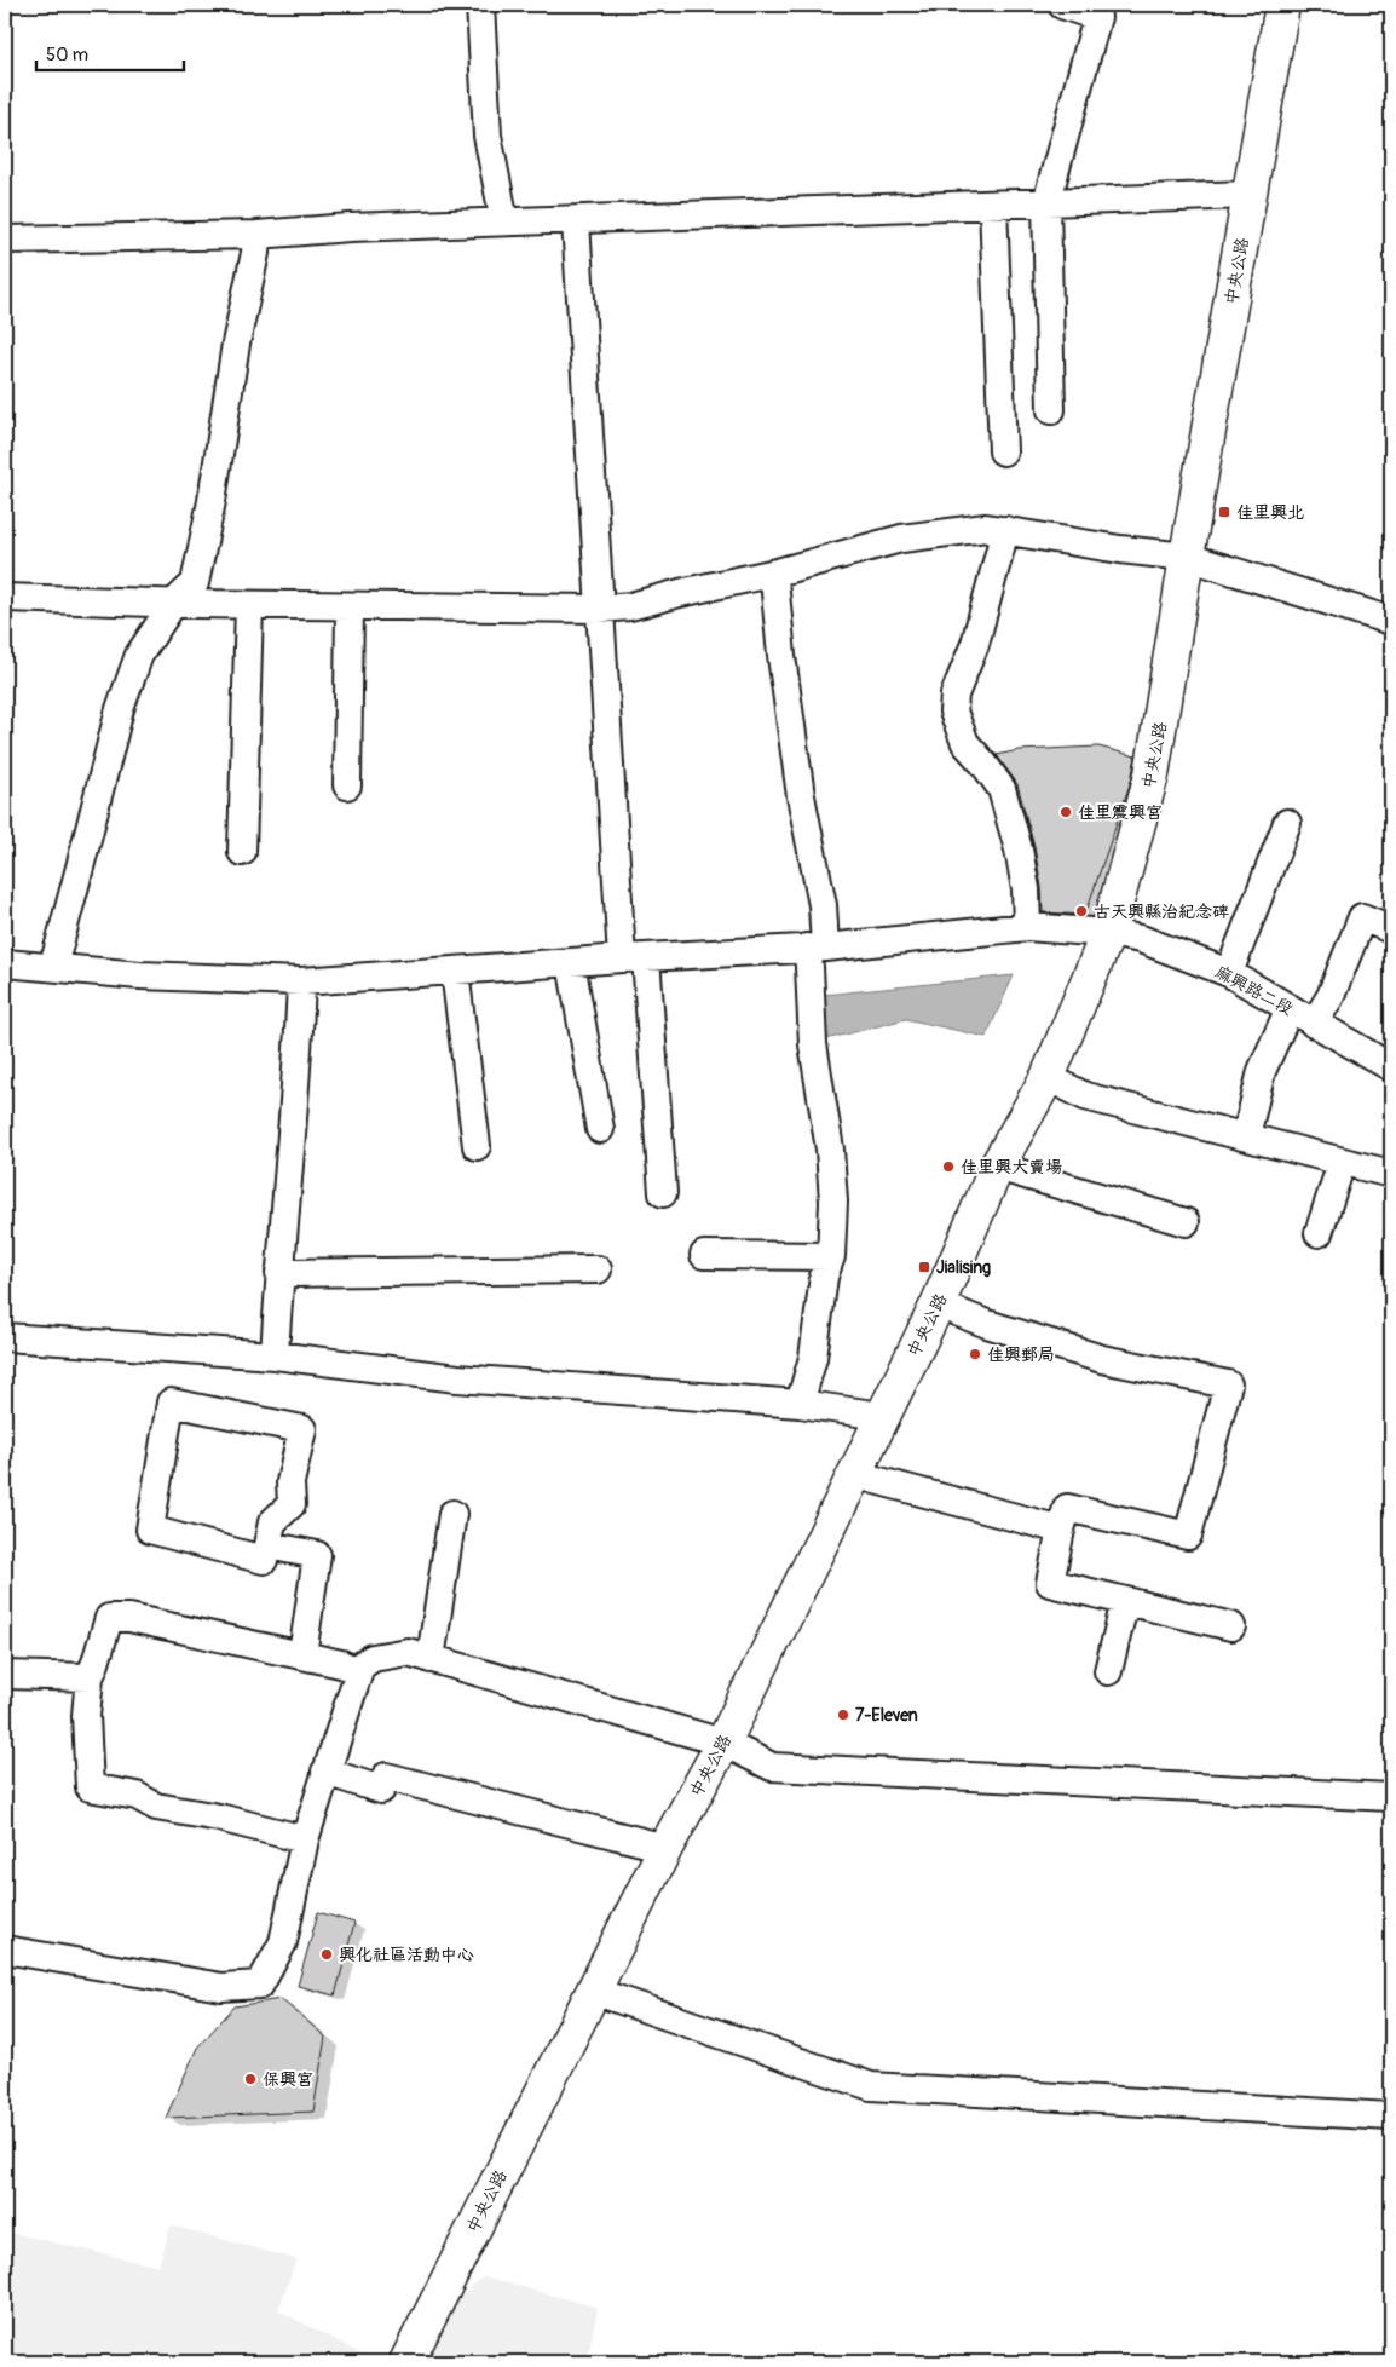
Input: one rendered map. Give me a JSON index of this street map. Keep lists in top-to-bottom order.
{
  "streets": {
    "main road": ["中央公路"],
    "street": ["麻興路二段"]
  },
  "crossings": [
    ["中央公路", "麻興路二段"]
  ],
  "places": {
    "transit": ["佳里興北", "Jialising"],
    "other": [
      "佳里震興宮",
      "古天興縣治紀念碑",
      "佳里興大賣場",
      "佳興郵局",
      "7-Eleven",
      "興化社區活動中心",
      "保興宮"
    ]
  },
  "scale_bar": "50 m"
}
